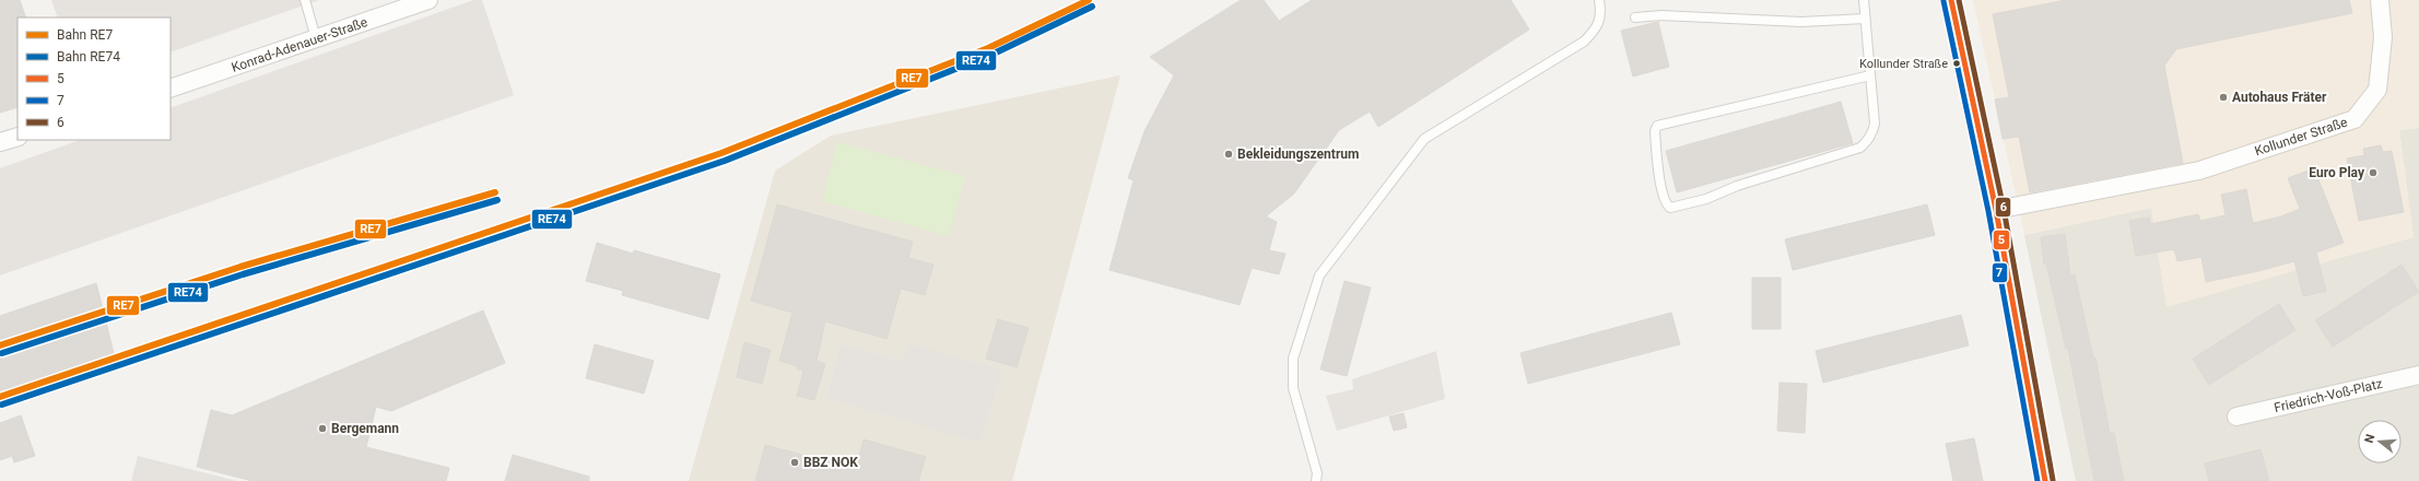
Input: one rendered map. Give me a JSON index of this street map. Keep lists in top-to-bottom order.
{
  "streets": {
    "street": ["Konrad-Adenauer-Straße", "Kollunder Straße", "Friedrich-Voß-Platz"]
  },
  "places": [
    "Kollunder Straße",
    "Autohaus Fräter",
    "Bekleidungszentrum",
    "Euro Play",
    "Bergemann",
    "BBZ NOK"
  ],
  "lines": [
    "rail line RE7",
    "transit line 5",
    "transit line 6",
    "transit line 7",
    "rail line RE74"
  ],
  "legend": [
    "Bahn RE7",
    "Bahn RE74",
    "5",
    "7",
    "6"
  ],
  "north": "left"
}
